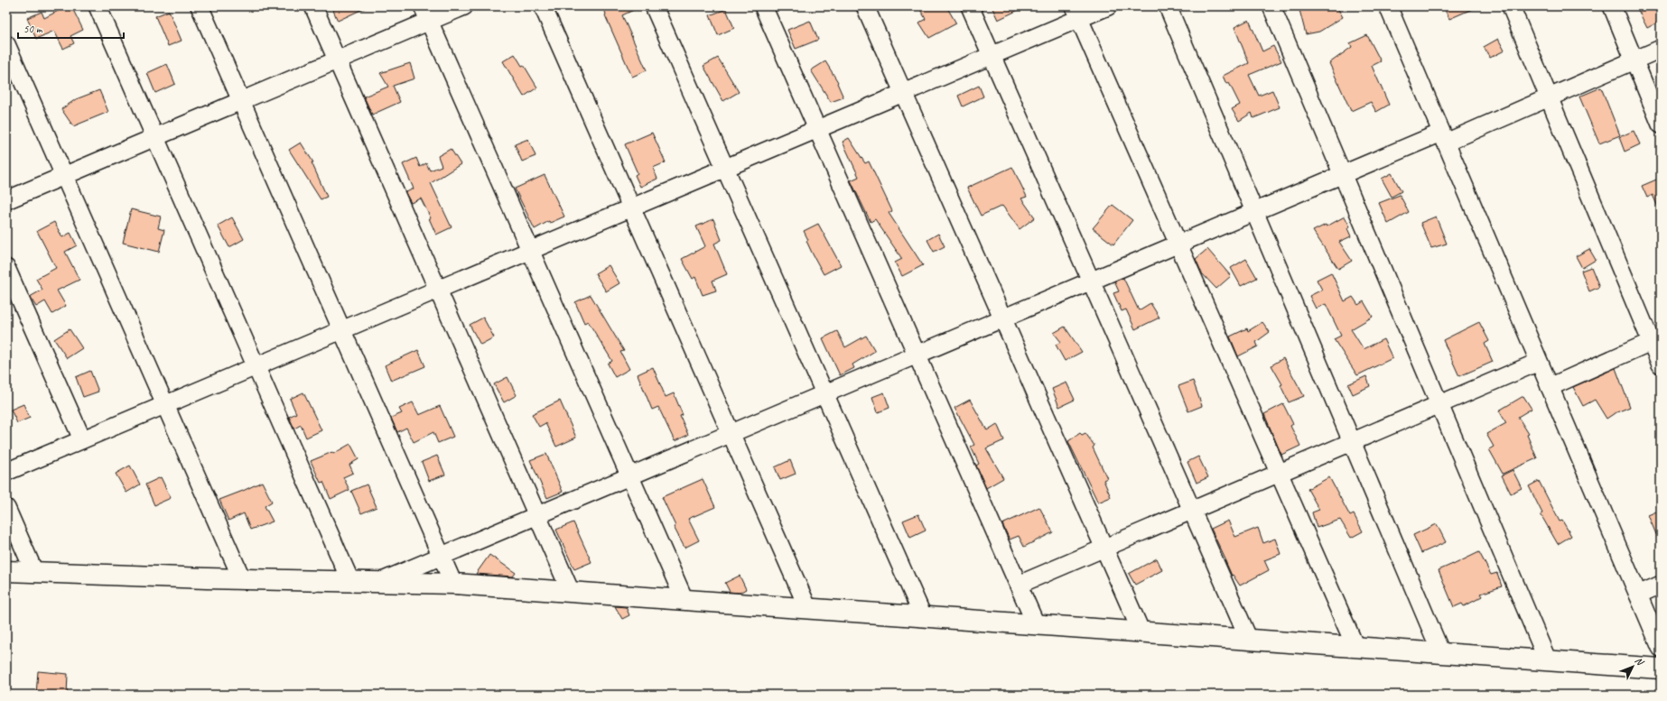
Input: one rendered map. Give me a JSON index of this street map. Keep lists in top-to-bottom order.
{
  "scale_bar": "50 m",
  "north": "top right"
}
